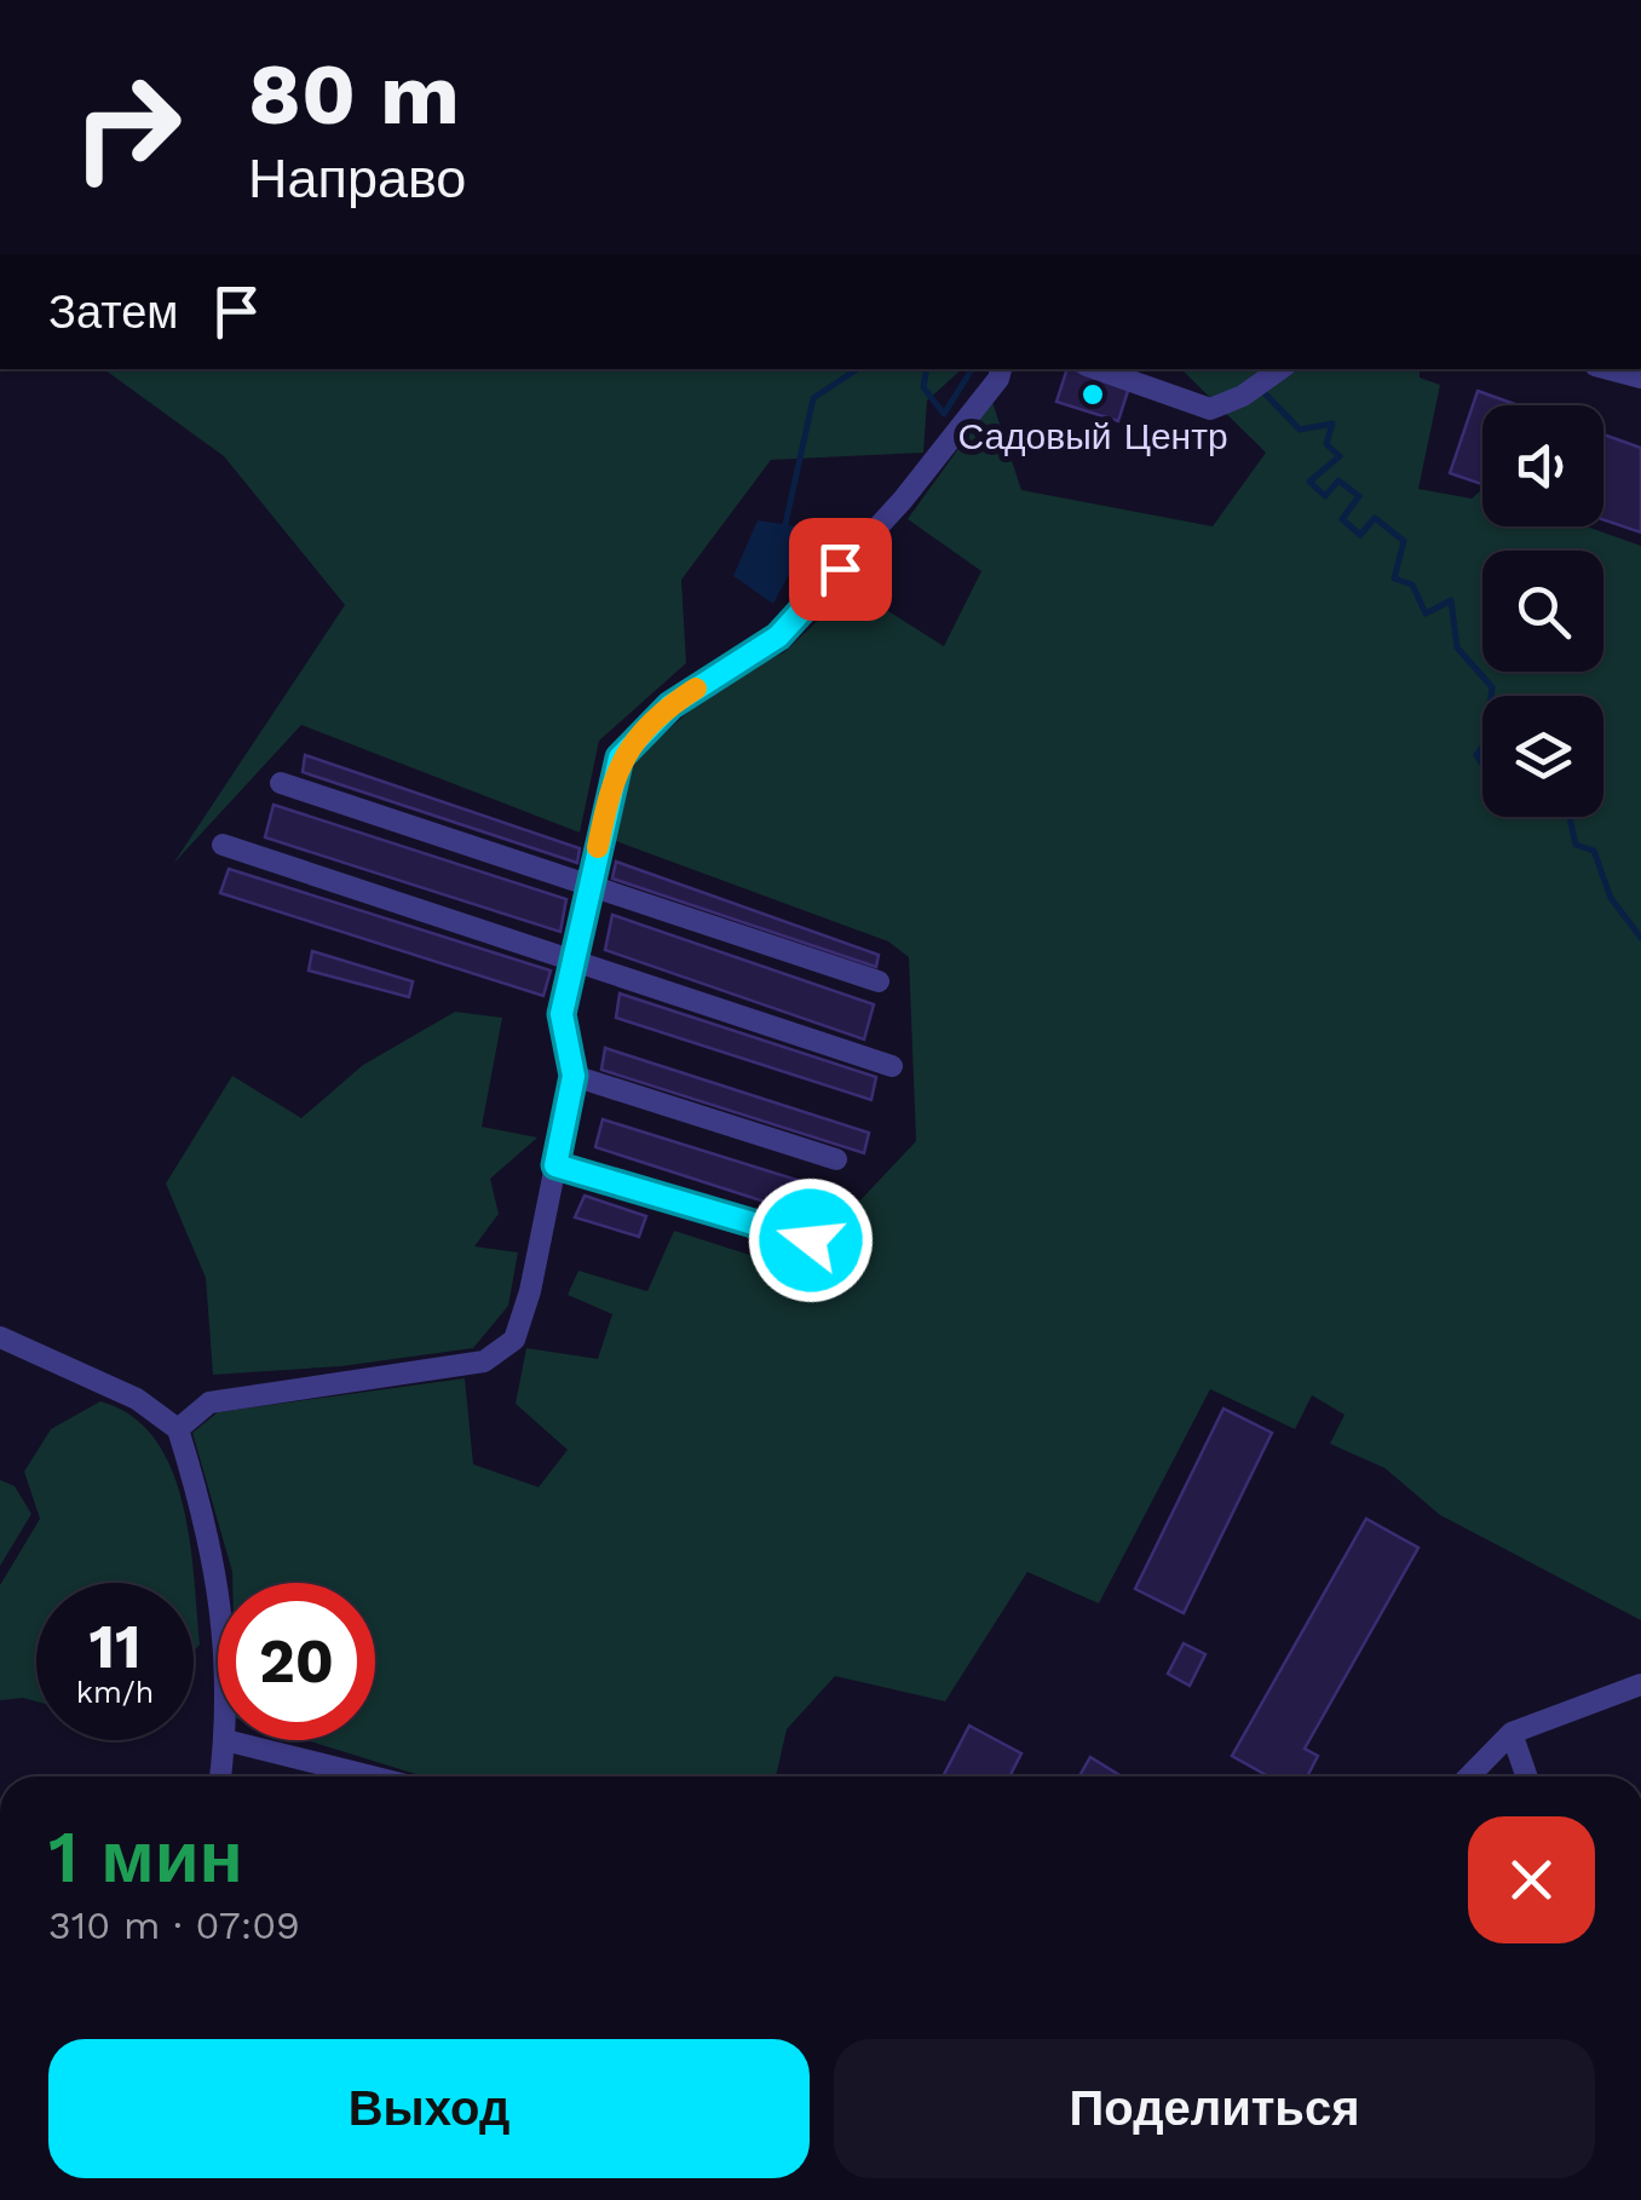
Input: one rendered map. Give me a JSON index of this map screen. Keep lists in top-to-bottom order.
{
  "places": ["Садовый Центр"],
  "page": {
    "turn": ["80 m", "Направо"],
    "then": "Затем",
    "speed": "11 km/h",
    "limit": "20",
    "heading": ["1 мин", "310 m · 07:09"],
    "buttons": ["Выход", "Поделиться"]
  }
}
